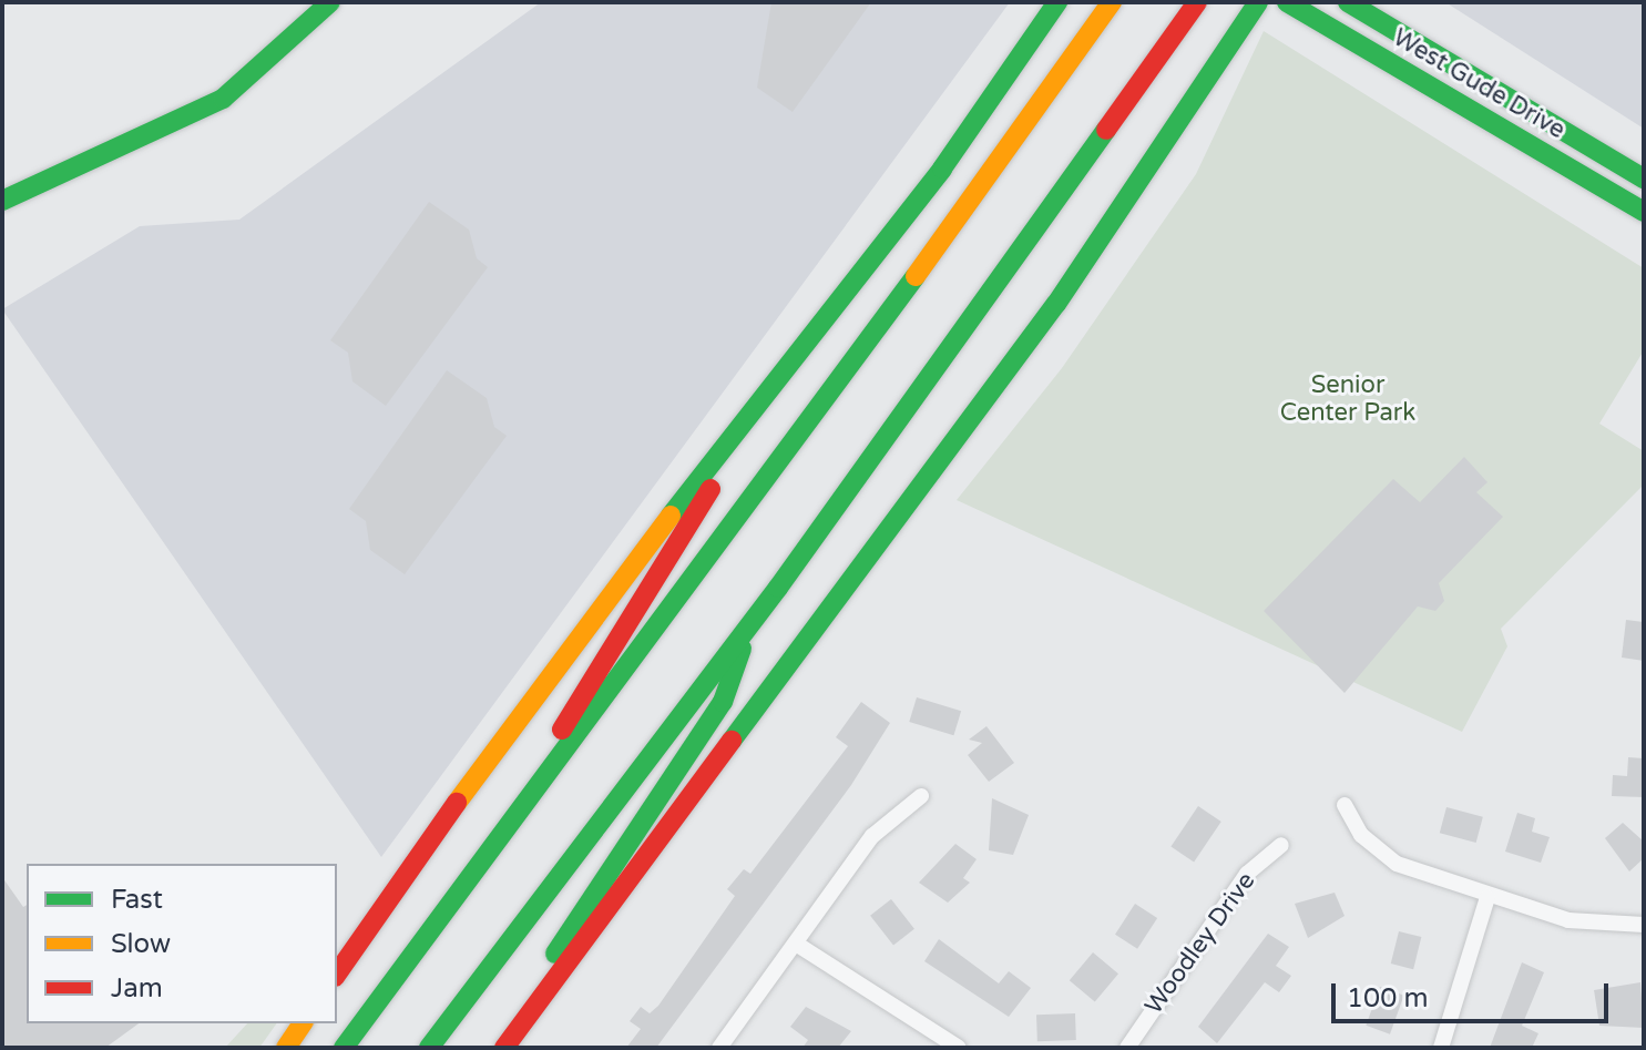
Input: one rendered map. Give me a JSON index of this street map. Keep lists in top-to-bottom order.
{
  "streets": {
    "main road": ["West Gude Drive"],
    "street": ["Woodley Drive"]
  },
  "parks": ["Senior Center Park"],
  "legend": ["Fast", "Slow", "Jam"],
  "scale_bar": "100 m"
}
